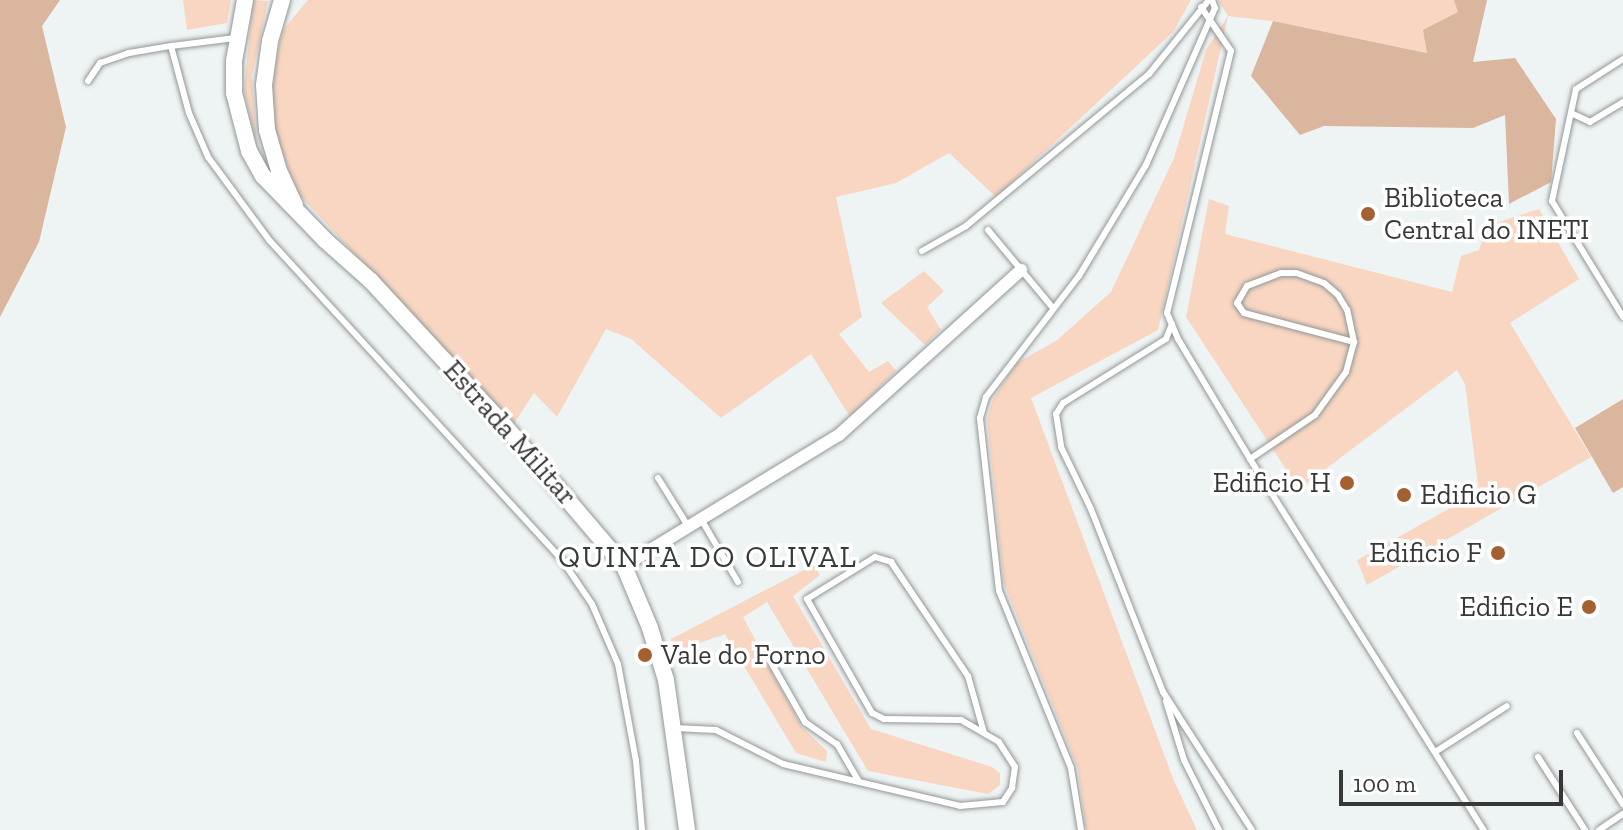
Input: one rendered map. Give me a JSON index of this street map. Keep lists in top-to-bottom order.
{
  "streets": {
    "street": ["Estrada Militar"]
  },
  "districts": ["QUINTA DO OLIVAL"],
  "places": [
    "Biblioteca Central do INETI",
    "Edificio H",
    "Edificio G",
    "Edificio F",
    "Edificio E",
    "Vale do Forno"
  ],
  "scale_bar": "100 m"
}
